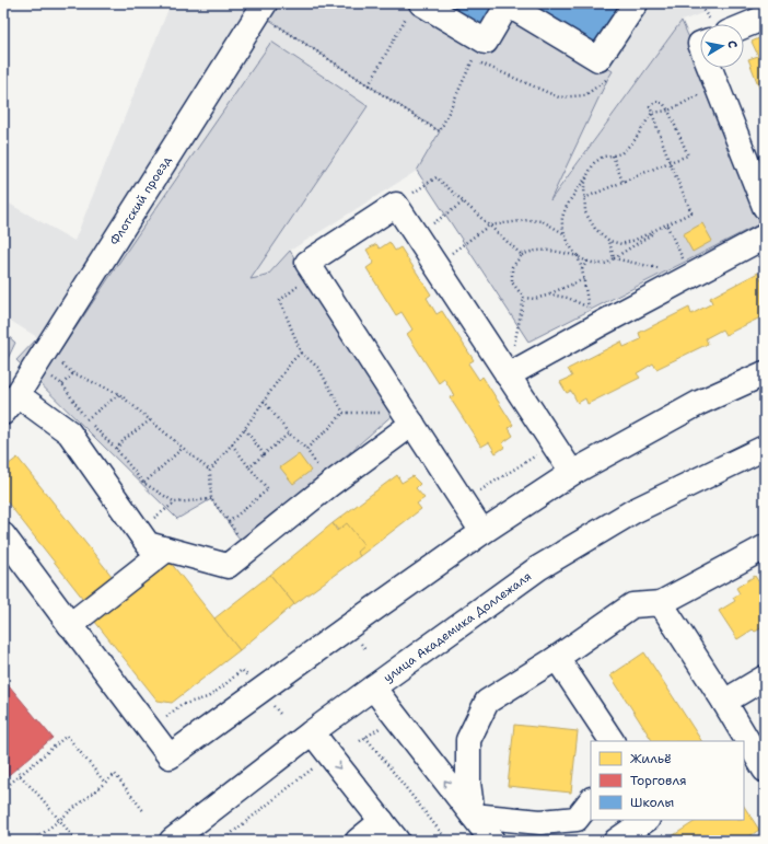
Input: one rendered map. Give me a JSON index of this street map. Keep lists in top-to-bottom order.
{
  "streets": {
    "main road": ["Флотский проезд", "улица Академика Доллежаля"]
  },
  "legend": ["Жильё", "Торговля", "Школы"],
  "north": "right"
}
